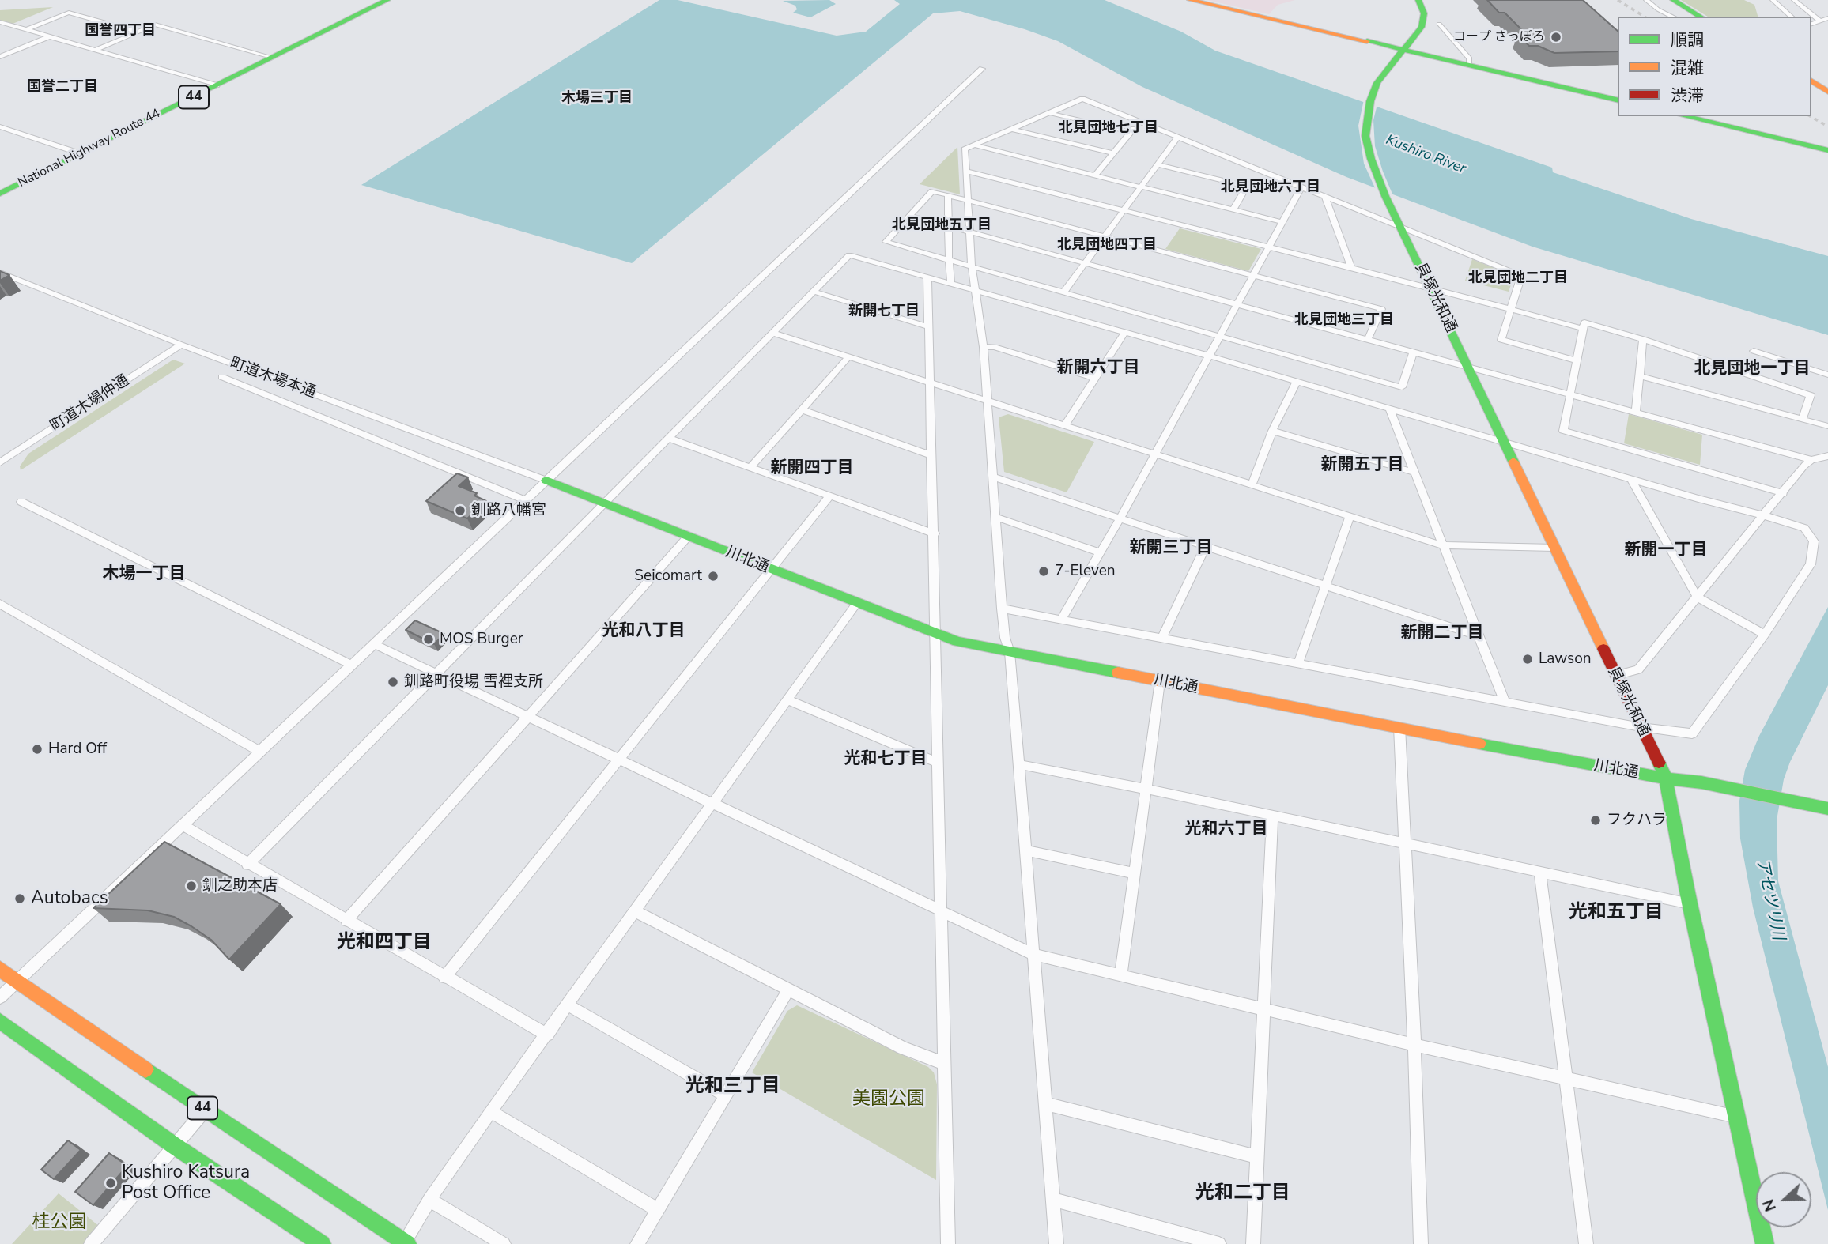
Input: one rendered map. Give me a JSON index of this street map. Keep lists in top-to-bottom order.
{
  "streets": {
    "main road": [
      "44",
      "National Highway Route 44",
      "貝塚光和通",
      "川北通"
    ],
    "street": ["町道木場本通", "町道木場仲通"]
  },
  "crossings": [
    ["貝塚光和通", "川北通"],
    ["町道木場本通", "町道木場仲通"],
    ["町道木場本通", "川北通"]
  ],
  "districts": [
    "国誉四丁目",
    "国誉二丁目",
    "木場三丁目",
    "北見団地七丁目",
    "北見団地六丁目",
    "北見団地五丁目",
    "北見団地四丁目",
    "北見団地二丁目",
    "新開七丁目",
    "北見団地三丁目",
    "新開六丁目",
    "北見団地一丁目",
    "新開五丁目",
    "新開四丁目",
    "新開三丁目",
    "新開一丁目",
    "木場一丁目",
    "光和八丁目",
    "新開二丁目",
    "光和七丁目",
    "光和六丁目",
    "光和五丁目",
    "光和四丁目",
    "光和三丁目",
    "光和二丁目"
  ],
  "water": ["Kushiro River", "アセツリ川"],
  "parks": ["美園公園", "桂公園"],
  "places": [
    "コープ さっぽろ",
    "釧路八幡宮",
    "7-Eleven",
    "Seicomart",
    "MOS Burger",
    "Lawson",
    "釧路町役場 雪裡支所",
    "Hard Off",
    "フクハラ",
    "釧之助本店",
    "Autobacs",
    "Kushiro Katsura Post Office"
  ],
  "legend": ["順調", "混雑", "渋滞"],
  "north": "left"
}
